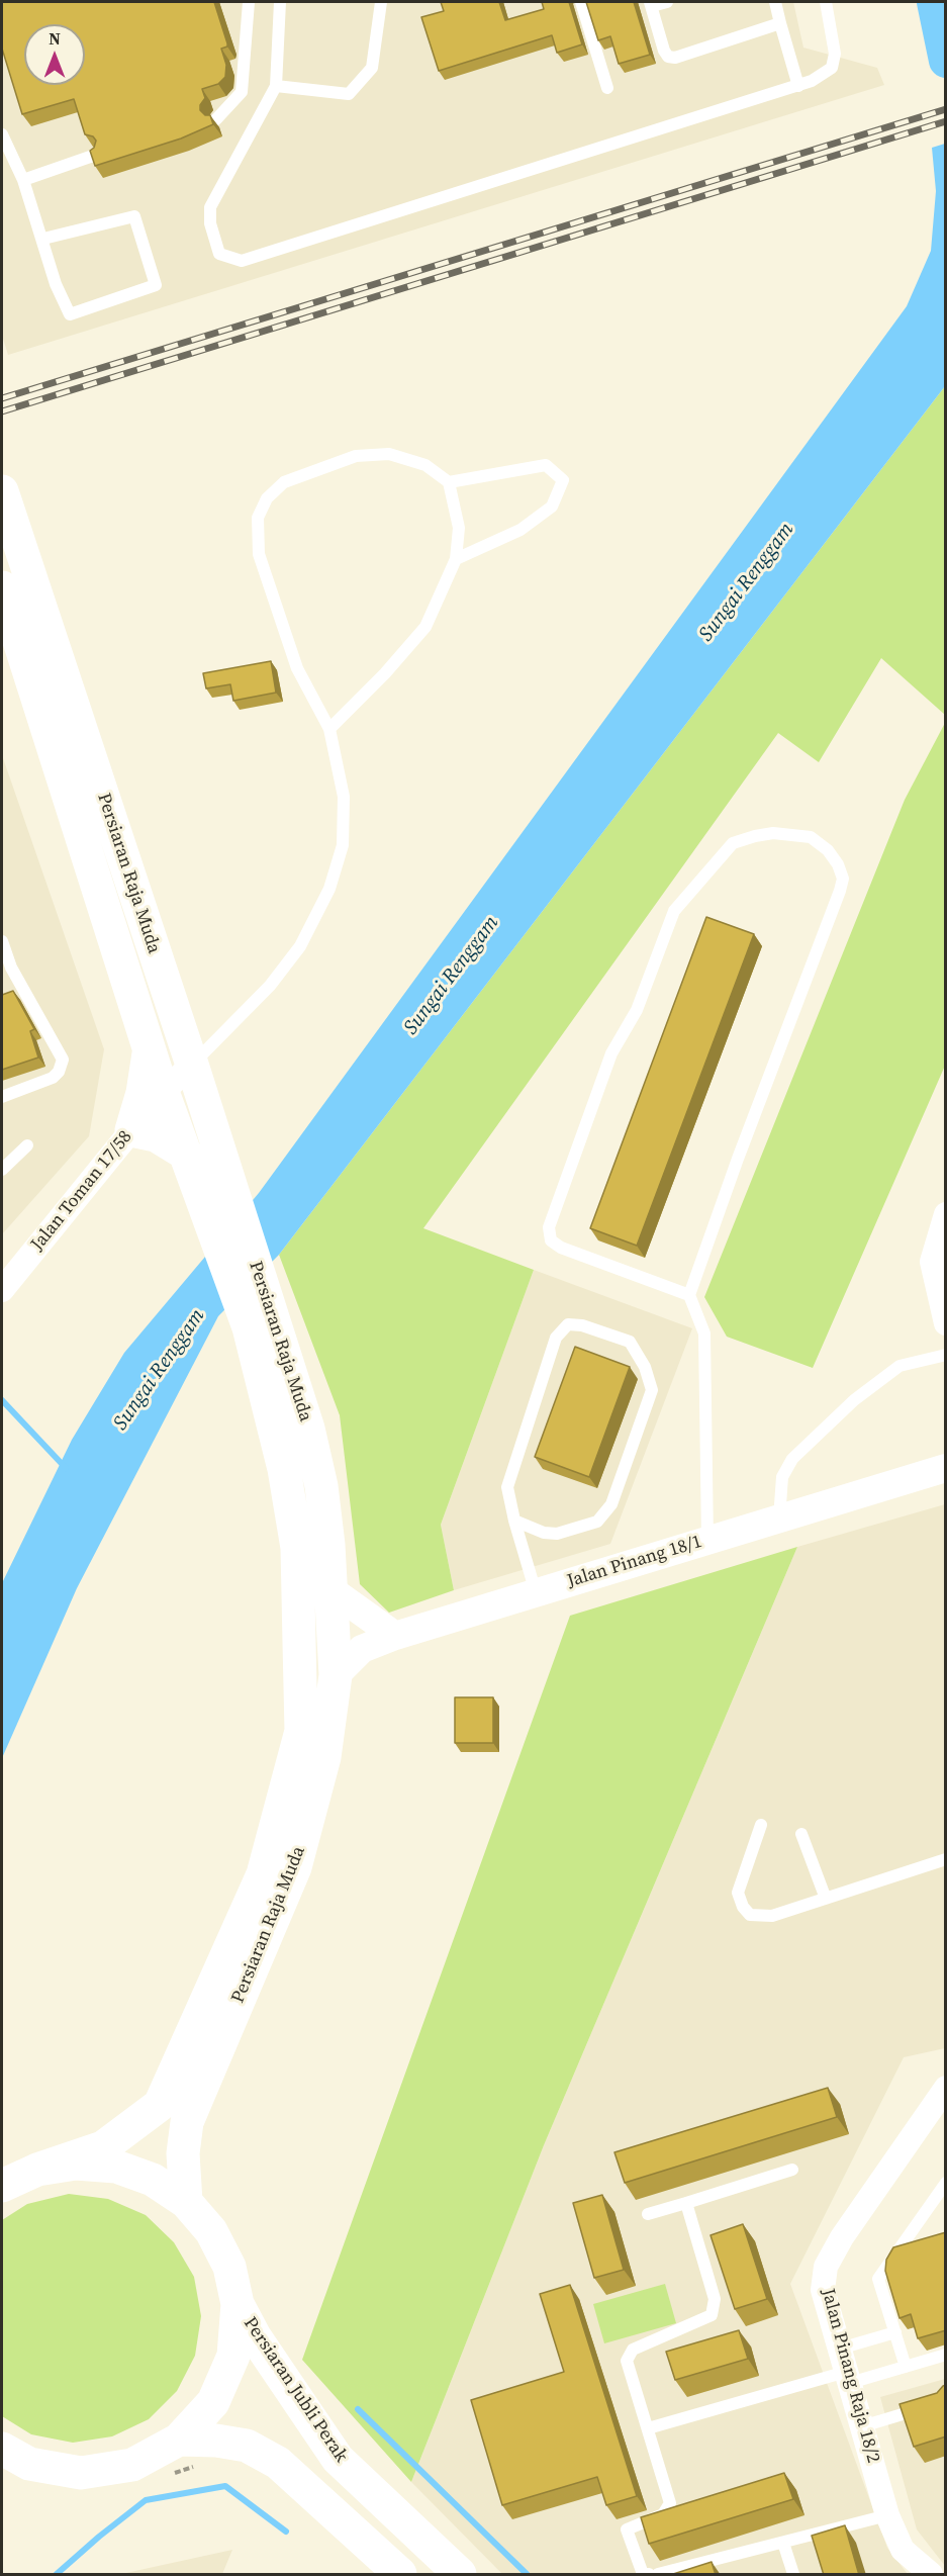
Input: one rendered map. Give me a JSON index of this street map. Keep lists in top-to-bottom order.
{
  "streets": {
    "main road": ["Persiaran Raja Muda", "Persiaran Jubli Perak"],
    "street": ["Jalan Toman 17/58", "Jalan Pinang 18/1", "Jalan Pinang Raja 18/2"]
  },
  "crossings": [
    ["Persiaran Raja Muda", "Jalan Toman 17/58"],
    ["Persiaran Raja Muda", "Jalan Pinang 18/1"]
  ],
  "water": ["Sungai Renggam"],
  "north": "top"
}
